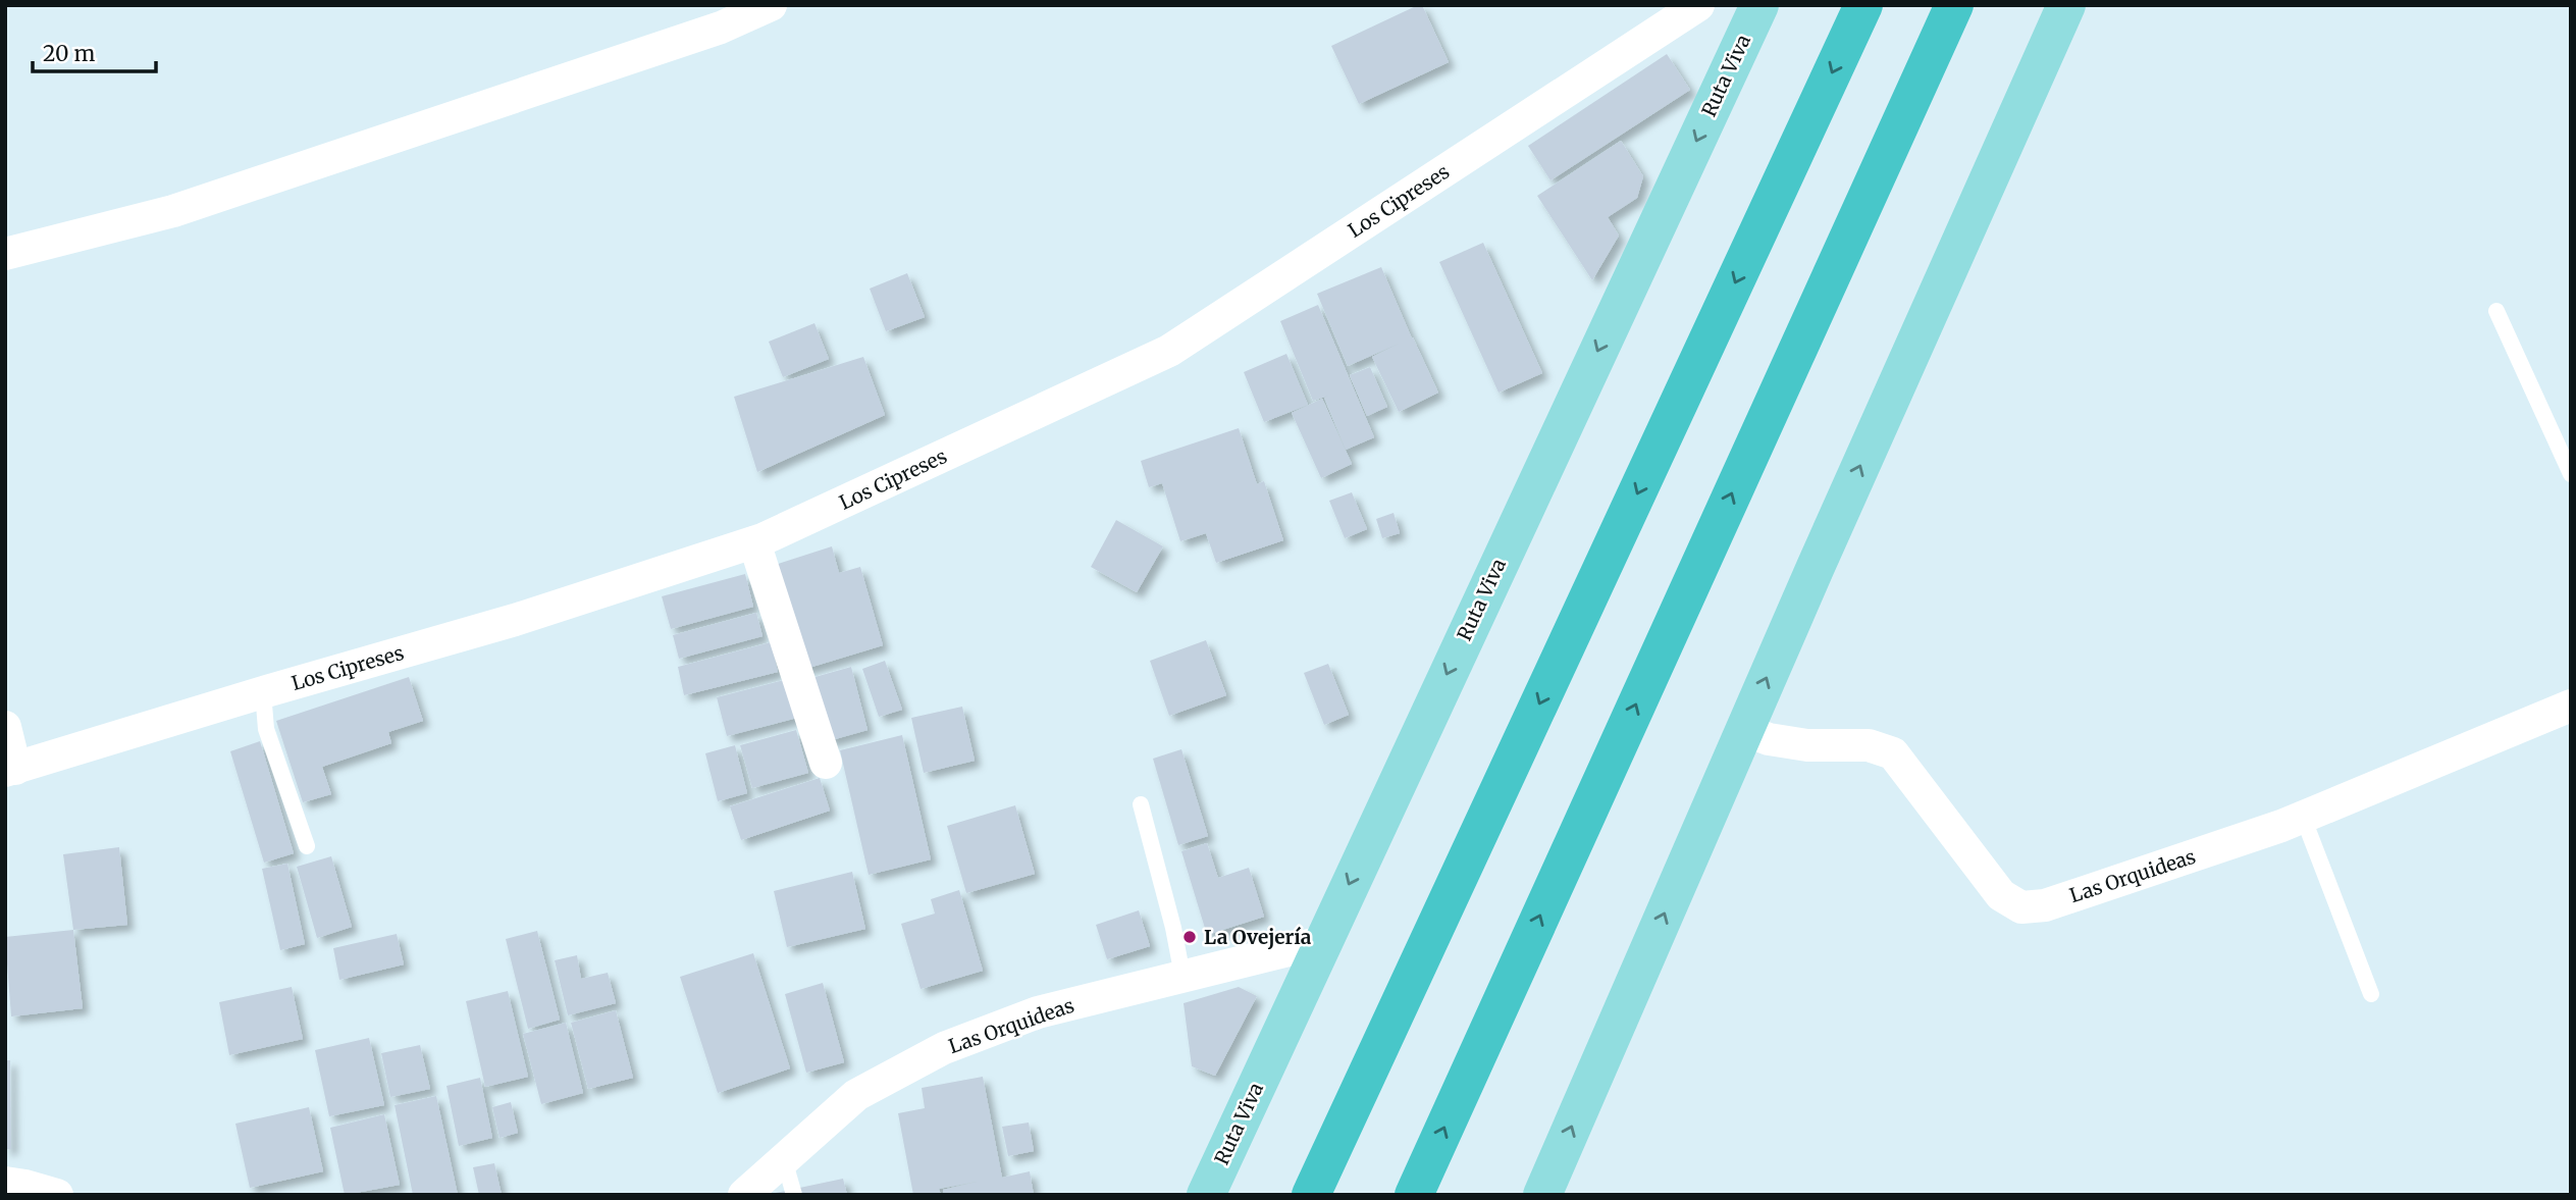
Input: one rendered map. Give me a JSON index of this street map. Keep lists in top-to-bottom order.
{
  "streets": {
    "main road": ["Ruta Viva"],
    "street": ["Los Cipreses", "Las Orquideas"]
  },
  "crossings": [
    ["Ruta Viva", "Las Orquideas"]
  ],
  "places": ["La Ovejería"],
  "scale_bar": "20 m"
}
